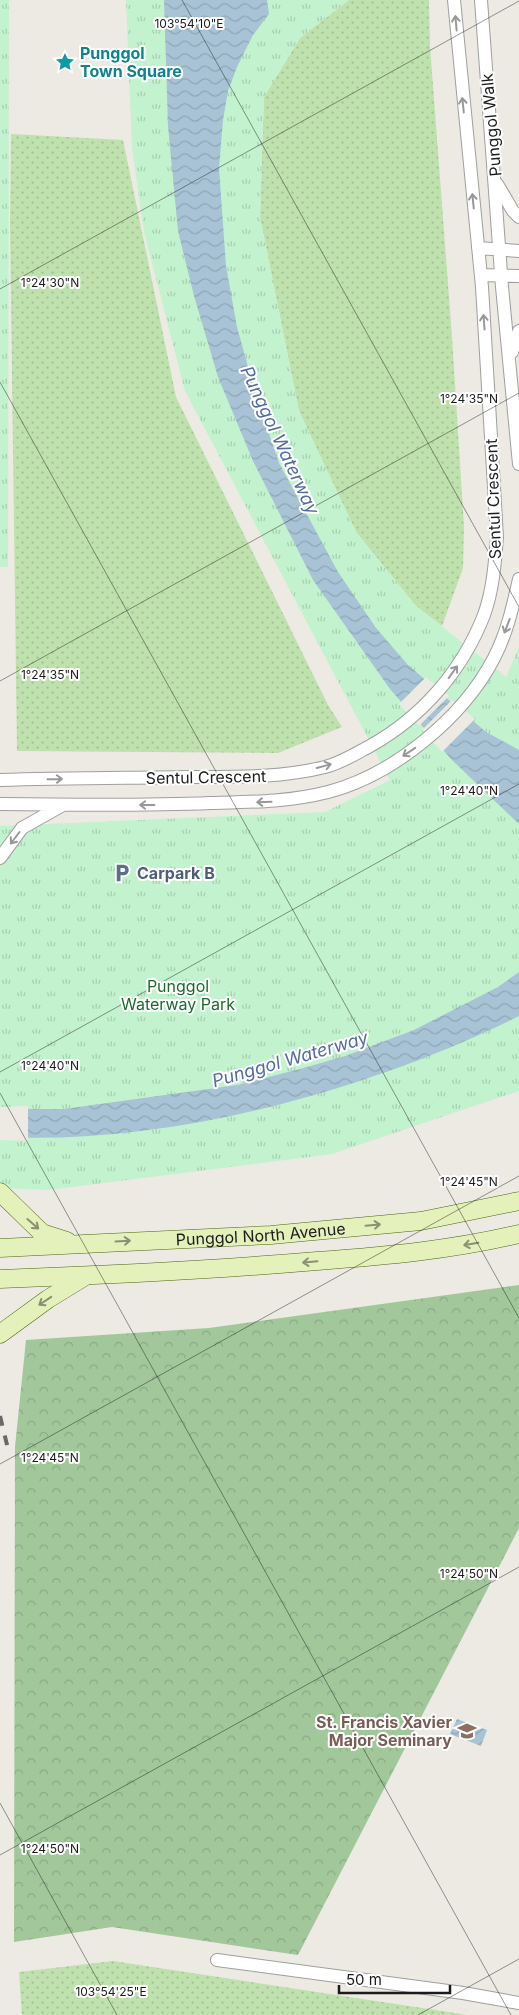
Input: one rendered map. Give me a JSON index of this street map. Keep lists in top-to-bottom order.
{
  "streets": {
    "main road": ["Punggol North Avenue"],
    "street": ["Punggol Walk", "Sentul Crescent"]
  },
  "crossings": [
    ["Punggol Walk", "Sentul Crescent"]
  ],
  "water": ["Punggol Waterway"],
  "parks": ["Punggol Waterway Park"],
  "places": {
    "place": ["Punggol Town Square"],
    "parking": ["Carpark B"],
    "school or university": ["St. Francis Xavier Major Seminary"]
  },
  "scale_bar": "50 m",
  "coordinates": [
    "103°54'10\"E",
    "1°24'30\"N",
    "1°24'35\"N",
    "1°24'40\"N",
    "1°24'45\"N",
    "1°24'50\"N",
    "103°54'25\"E"
  ]
}
